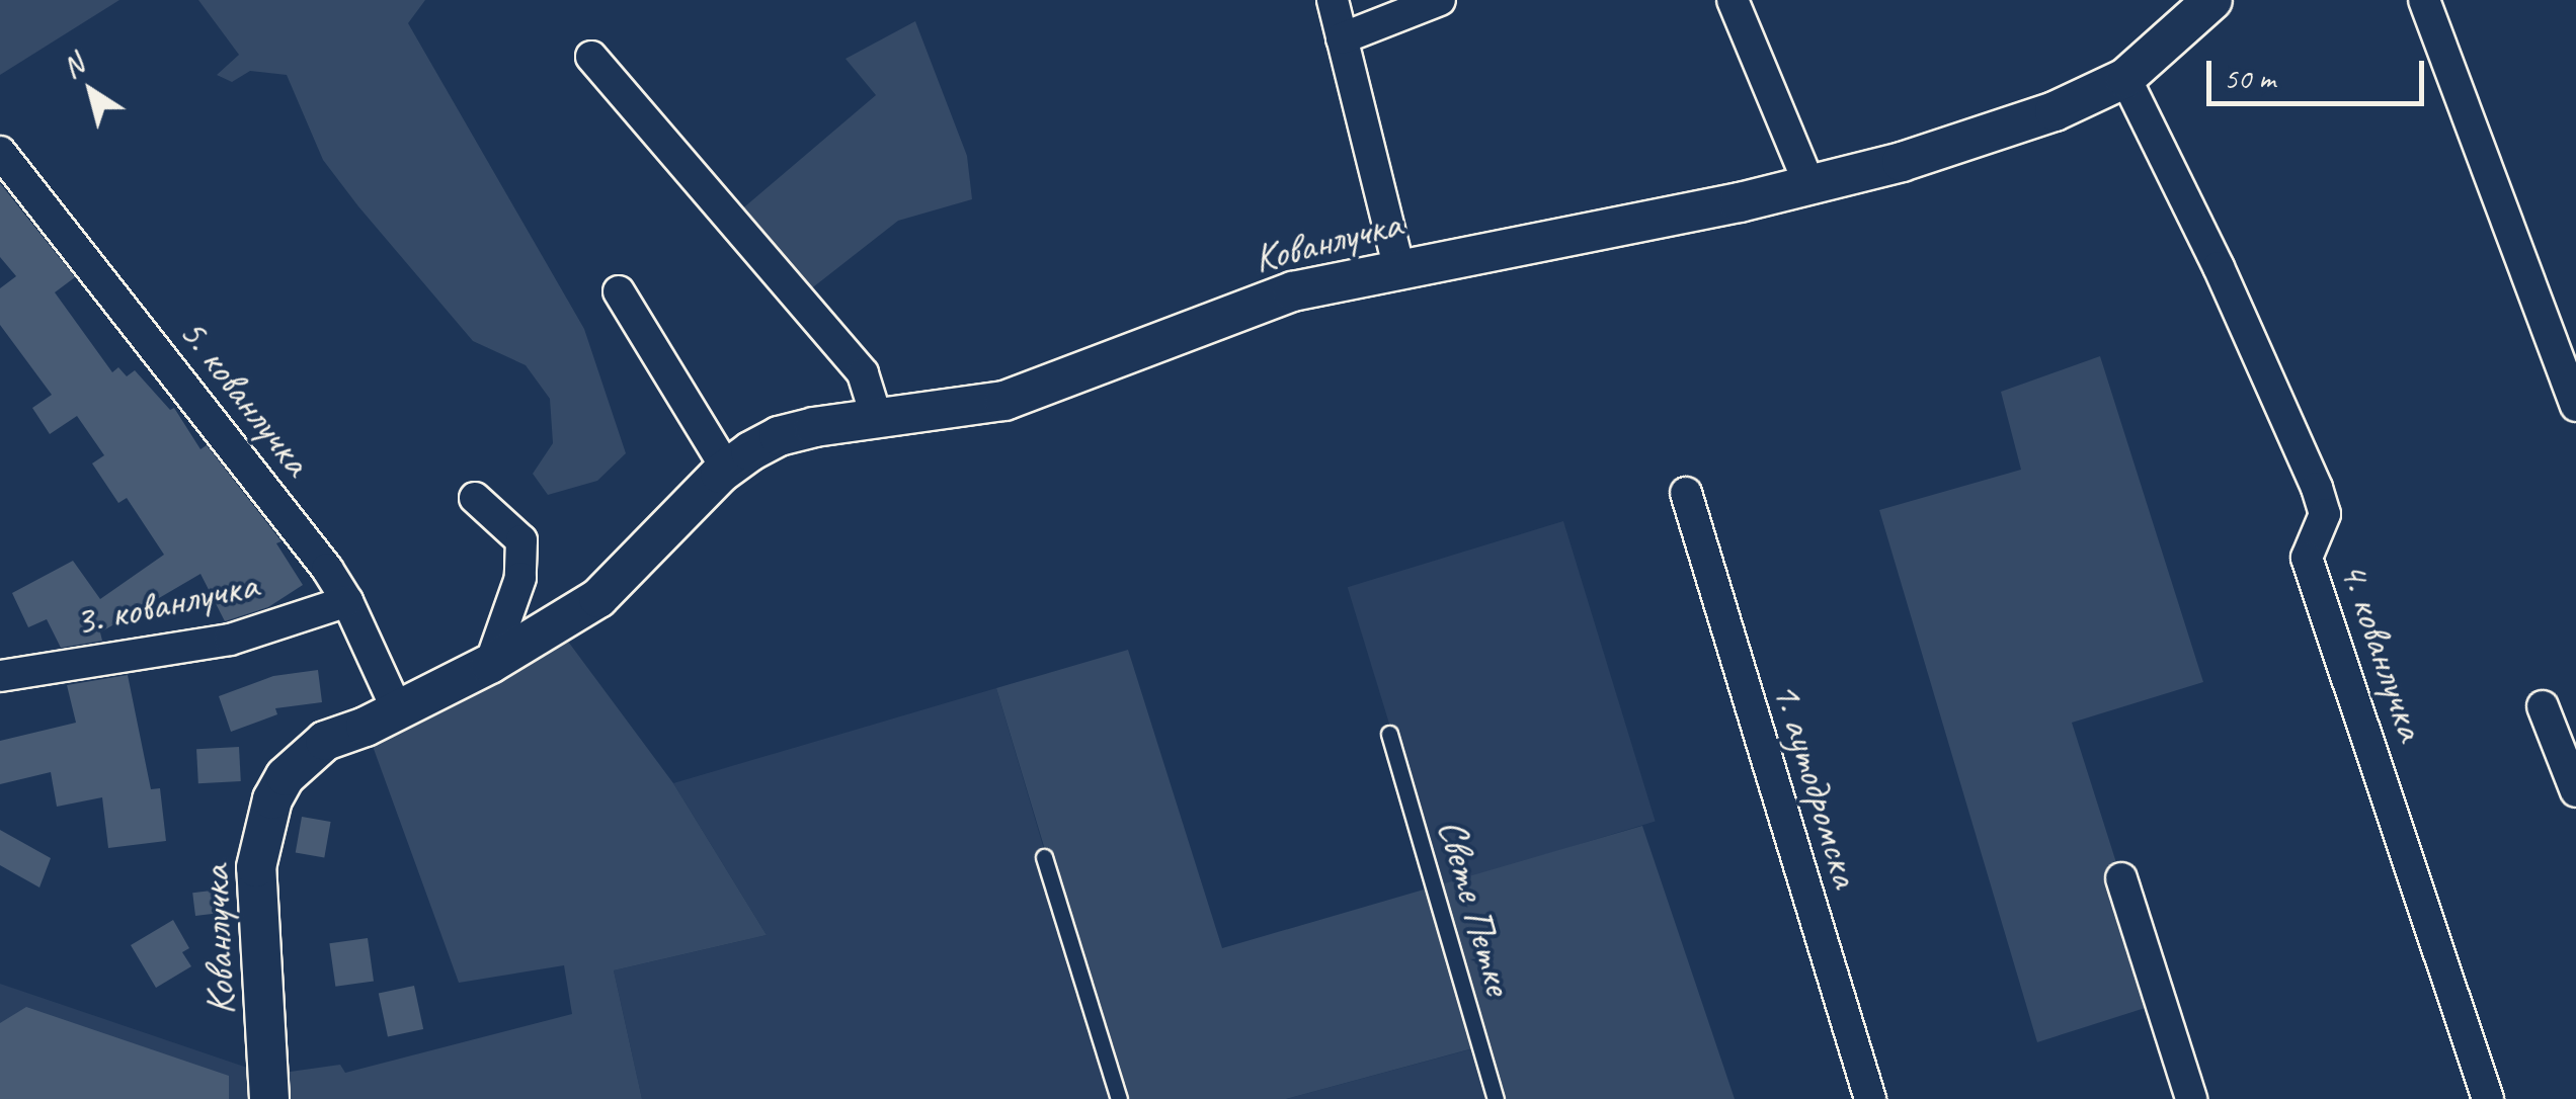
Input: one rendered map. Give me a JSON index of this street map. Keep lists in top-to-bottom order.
{
  "streets": {
    "street": [
      "Кованлучка",
      "5. кованлучка",
      "3. кованлучка",
      "4. кованлучка",
      "1. аутодромска"
    ],
    "lane": ["Свете Петке"]
  },
  "crossings": [
    ["Кованлучка", "5. кованлучка"],
    ["Кованлучка", "4. кованлучка"],
    ["5. кованлучка", "3. кованлучка"]
  ],
  "scale_bar": "50 m",
  "north": "top left"
}
